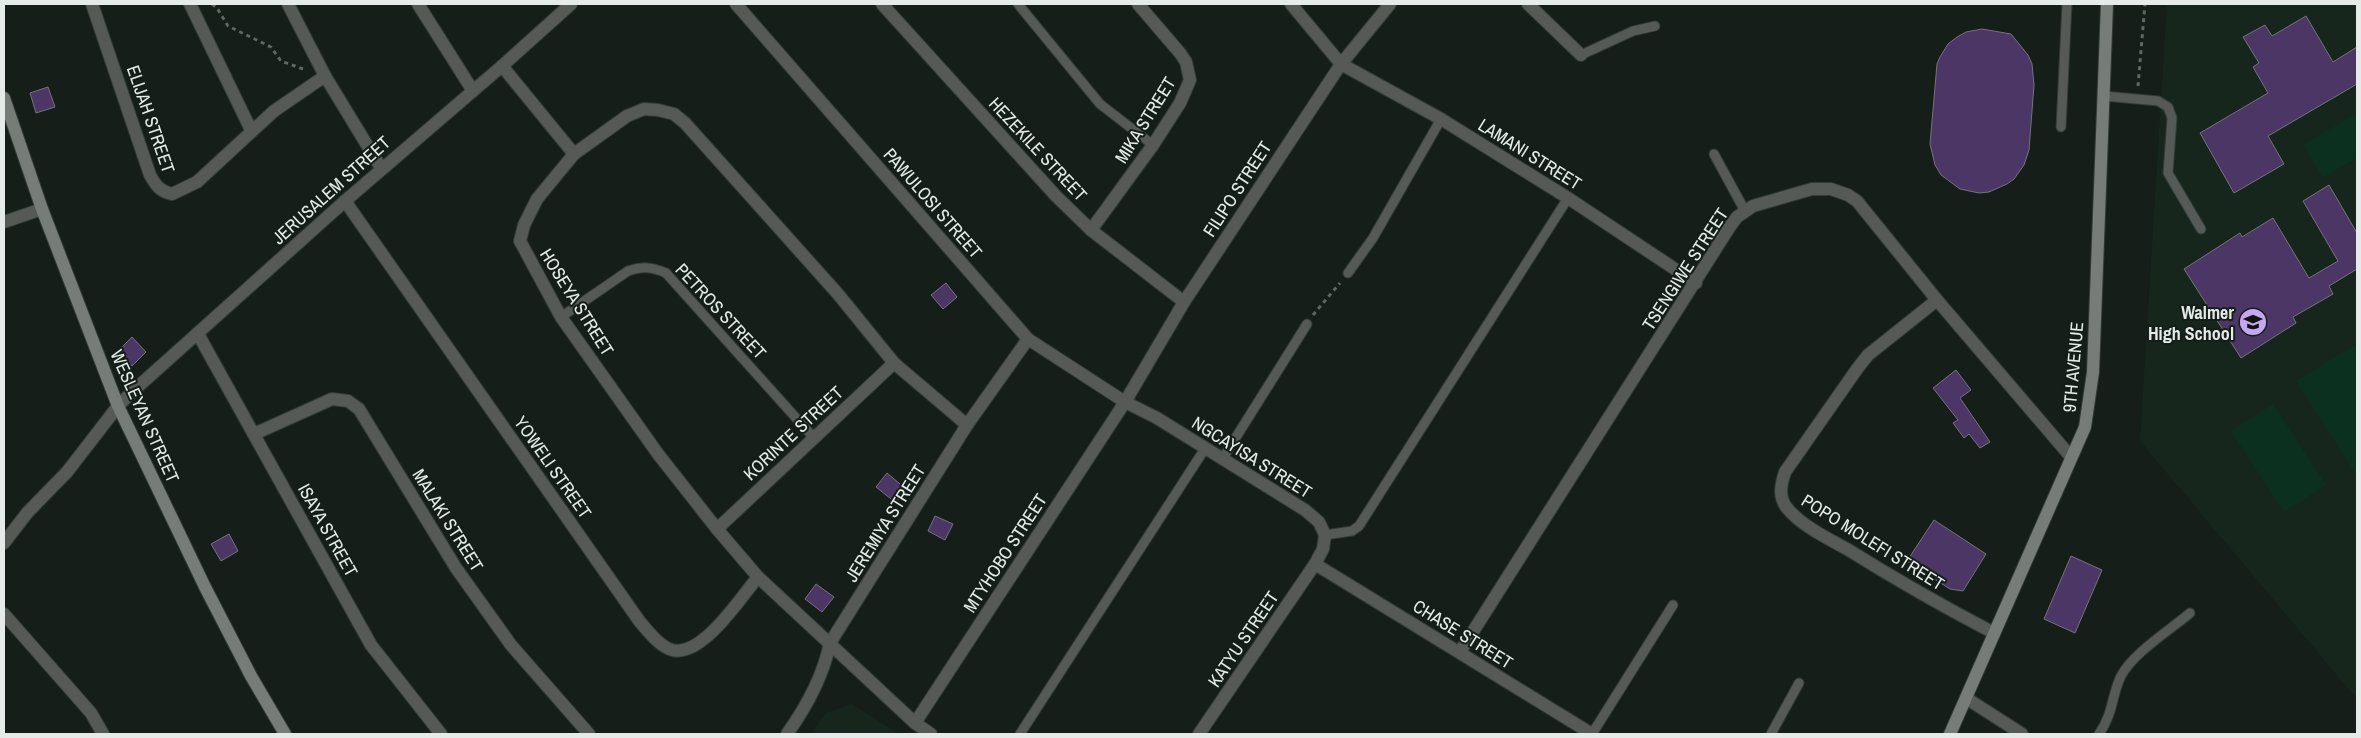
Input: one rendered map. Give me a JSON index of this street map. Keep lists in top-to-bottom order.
{
  "streets": {
    "street": [
      "ELIJAH STREET",
      "MIKA STREET",
      "HEZEKILE STREET",
      "LAMANI STREET",
      "FILIPO STREET",
      "JERUSALEM STREET",
      "PAWULOSI STREET",
      "TSENGIWE STREET",
      "HOSEYA STREET",
      "9TH AVENUE",
      "WESLEYAN STREET",
      "KORINTE STREET",
      "NGCAYISA STREET",
      "YOWELI STREET",
      "MALAKI STREET",
      "JEREMIYA STREET",
      "ISAYA STREET",
      "POPO MOLEFI STREET",
      "MTYHOBO STREET",
      "CHASE STREET",
      "KATYU STREET"
    ],
    "lane": ["PETROS STREET"]
  },
  "crossings": [
    ["MIKA STREET", "HEZEKILE STREET"],
    ["HEZEKILE STREET", "FILIPO STREET"],
    ["LAMANI STREET", "FILIPO STREET"],
    ["LAMANI STREET", "TSENGIWE STREET"],
    ["FILIPO STREET", "PAWULOSI STREET"],
    ["FILIPO STREET", "NGCAYISA STREET"],
    ["FILIPO STREET", "MTYHOBO STREET"],
    ["JERUSALEM STREET", "WESLEYAN STREET"],
    ["JERUSALEM STREET", "YOWELI STREET"],
    ["JERUSALEM STREET", "ISAYA STREET"],
    ["PAWULOSI STREET", "NGCAYISA STREET"],
    ["PAWULOSI STREET", "JEREMIYA STREET"],
    ["PAWULOSI STREET", "MTYHOBO STREET"],
    ["TSENGIWE STREET", "9TH AVENUE"],
    ["TSENGIWE STREET", "POPO MOLEFI STREET"],
    ["TSENGIWE STREET", "CHASE STREET"],
    ["HOSEYA STREET", "PETROS STREET"],
    ["HOSEYA STREET", "KORINTE STREET"],
    ["HOSEYA STREET", "YOWELI STREET"],
    ["HOSEYA STREET", "JEREMIYA STREET"],
    ["PETROS STREET", "KORINTE STREET"],
    ["9TH AVENUE", "POPO MOLEFI STREET"],
    ["NGCAYISA STREET", "MTYHOBO STREET"],
    ["MALAKI STREET", "ISAYA STREET"],
    ["CHASE STREET", "KATYU STREET"]
  ],
  "places": {
    "school or university": ["Walmer High School"]
  }
}
